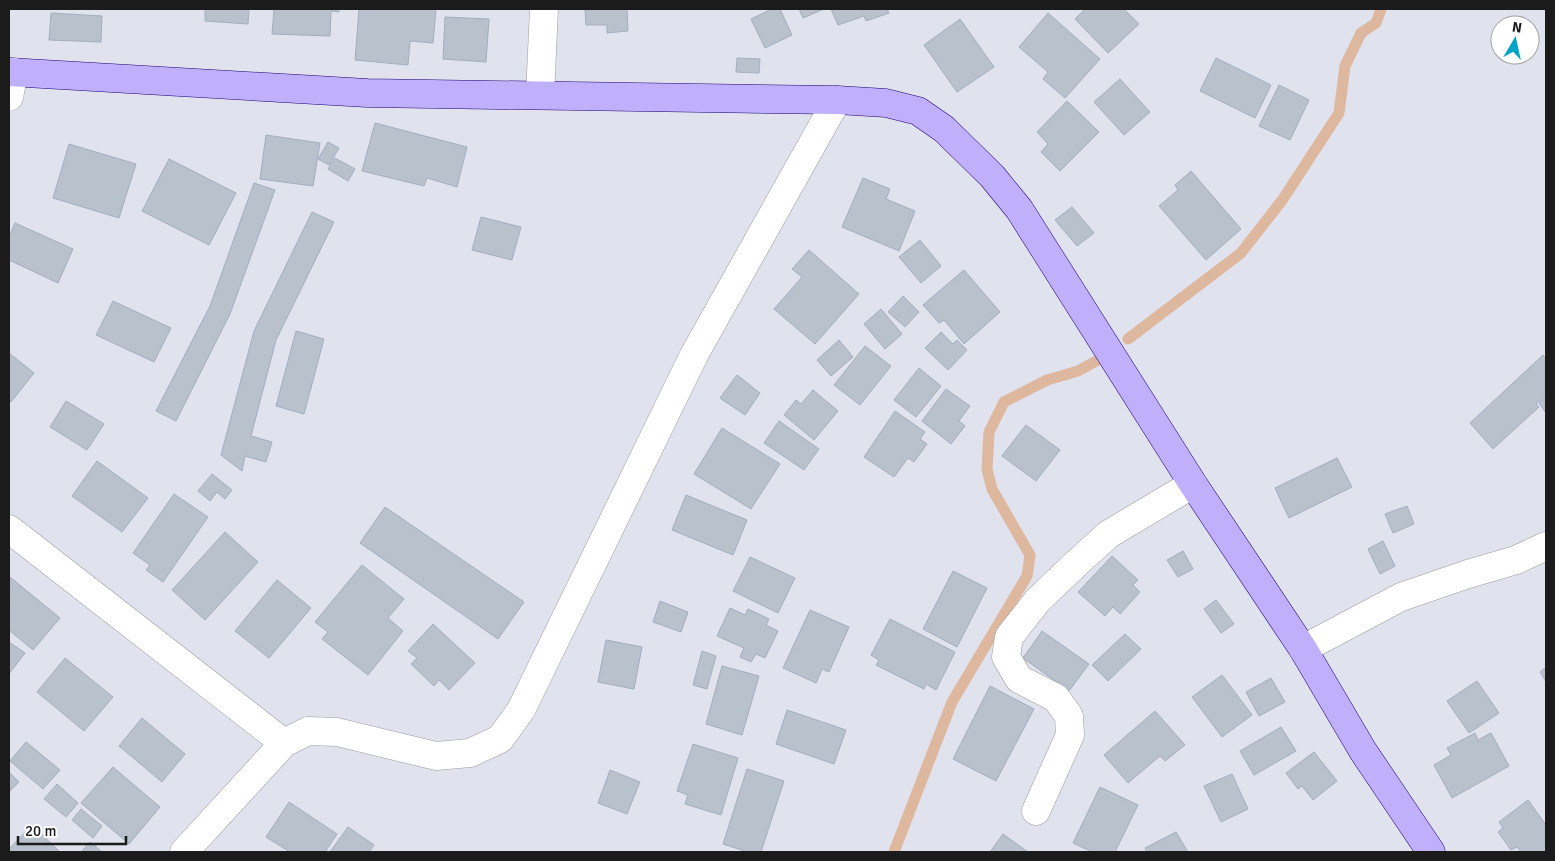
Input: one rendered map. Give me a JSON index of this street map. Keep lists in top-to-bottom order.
{
  "scale_bar": "20 m",
  "north": "top"
}
